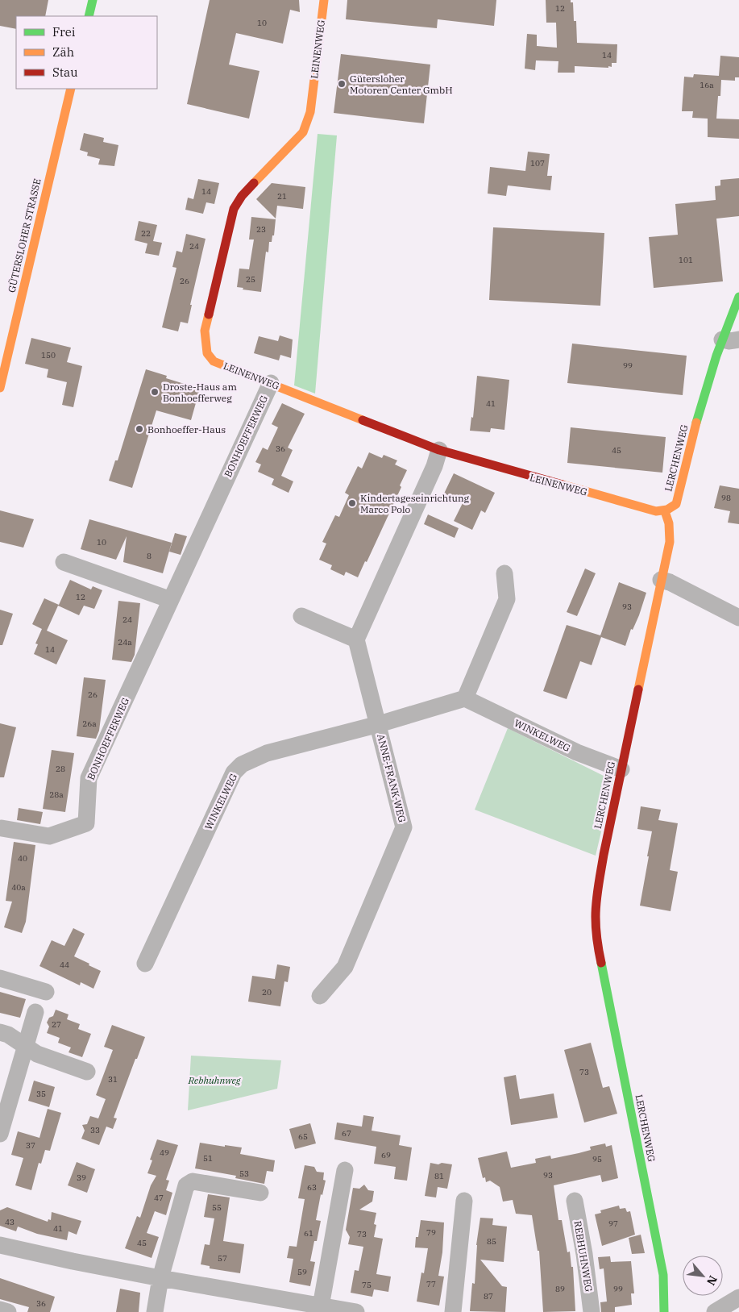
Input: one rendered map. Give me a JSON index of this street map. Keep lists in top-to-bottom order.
{
  "streets": {
    "street": [
      "LEINENWEG",
      "GÜTERSLOHER STRASSE",
      "BONHOEFFERWEG",
      "LERCHENWEG",
      "WINKELWEG",
      "ANNE-FRANK-WEG",
      "REBHUHNWEG"
    ]
  },
  "crossings": [
    ["LEINENWEG", "BONHOEFFERWEG"],
    ["LEINENWEG", "LERCHENWEG"],
    ["LERCHENWEG", "WINKELWEG"],
    ["WINKELWEG", "ANNE-FRANK-WEG"]
  ],
  "parks": ["Rebhuhnweg"],
  "places": [
    "Gütersloher Motoren Center GmbH",
    "Droste-Haus am Bonhoefferweg",
    "Bonhoeffer-Haus",
    "Kindertageseinrichtung Marco Polo"
  ],
  "house_numbers": [
    "12",
    "10",
    "14",
    "16a",
    "107",
    "14",
    "21",
    "23",
    "22",
    "24",
    "101",
    "25",
    "26",
    "150",
    "99",
    "41",
    "36",
    "45",
    "98",
    "10",
    "8",
    "12",
    "93",
    "24",
    "24a",
    "14",
    "26",
    "26a",
    "28",
    "28a",
    "40",
    "40a",
    "44",
    "20",
    "27",
    "73",
    "31",
    "35",
    "33",
    "67",
    "65",
    "37",
    "49",
    "69",
    "51",
    "95",
    "53",
    "93",
    "81",
    "39",
    "63",
    "47",
    "55",
    "43",
    "97",
    "41",
    "79",
    "61",
    "73",
    "85",
    "45",
    "57",
    "59",
    "77",
    "75",
    "89",
    "99",
    "87",
    "36"
  ],
  "legend": ["Frei", "Zäh", "Stau"],
  "north": "bottom right"
}
